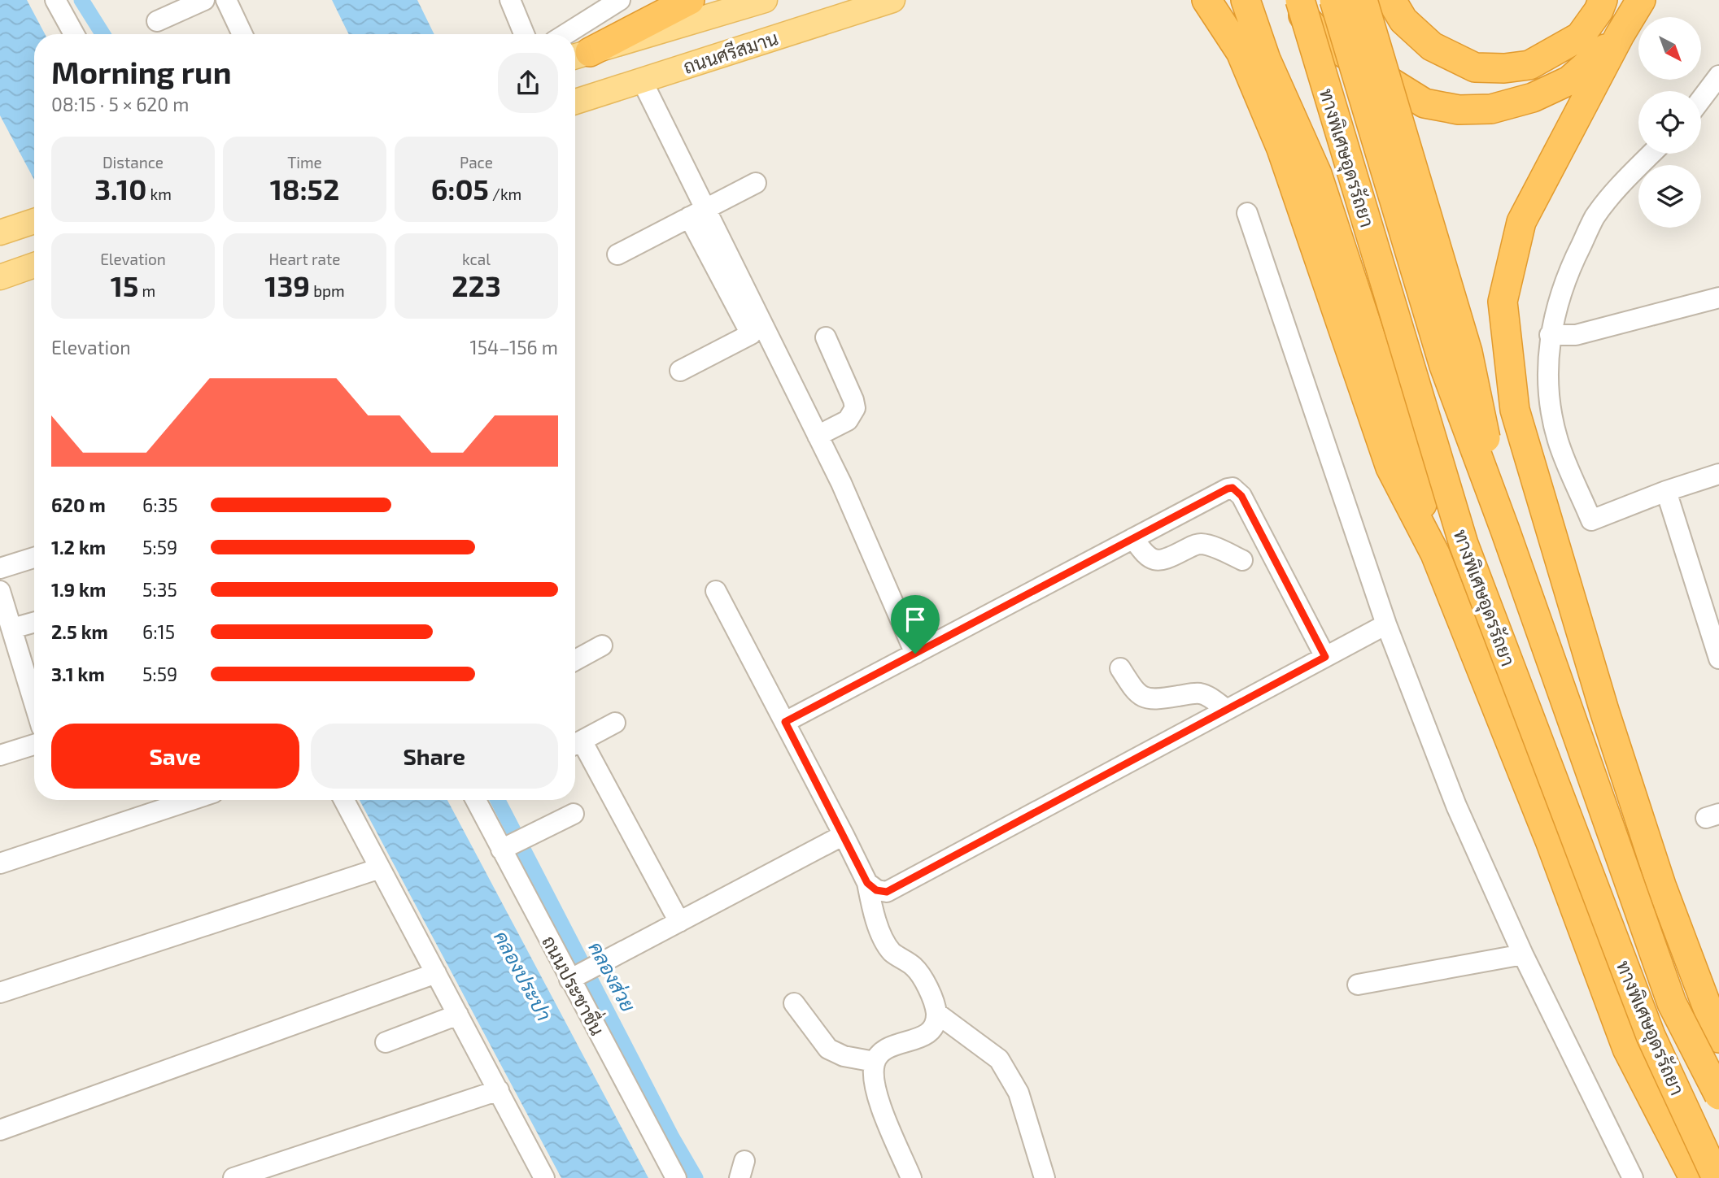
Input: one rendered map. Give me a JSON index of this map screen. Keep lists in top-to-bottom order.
{
  "streets": {
    "highway": ["ทางพิเศษอุดรรัถยา"],
    "main road": ["ถนนศรีสมาน"],
    "street": ["ถนนประชาชื่น"]
  },
  "water": ["คลองประปา", "คลองส่วย"],
  "north": "bottom right",
  "page": {
    "heading": ["Morning run", "08:15 · 5 × 620 m"],
    "stats": [
      ["Distance", "3.10 km"],
      ["Time", "18:52"],
      ["Pace", "6:05 /km"],
      ["Elevation", "15 m"],
      ["Heart rate", "139 bpm"],
      ["kcal", "223"]
    ],
    "chart": ["Elevation", "154–156 m"],
    "list": [
      {
        "name": "620 m",
        "note": "6:35"
      },
      {
        "name": "1.2 km",
        "note": "5:59"
      },
      {
        "name": "1.9 km",
        "note": "5:35"
      },
      {
        "name": "2.5 km",
        "note": "6:15"
      },
      {
        "name": "3.1 km",
        "note": "5:59"
      }
    ],
    "buttons": ["Save", "Share"]
  }
}
